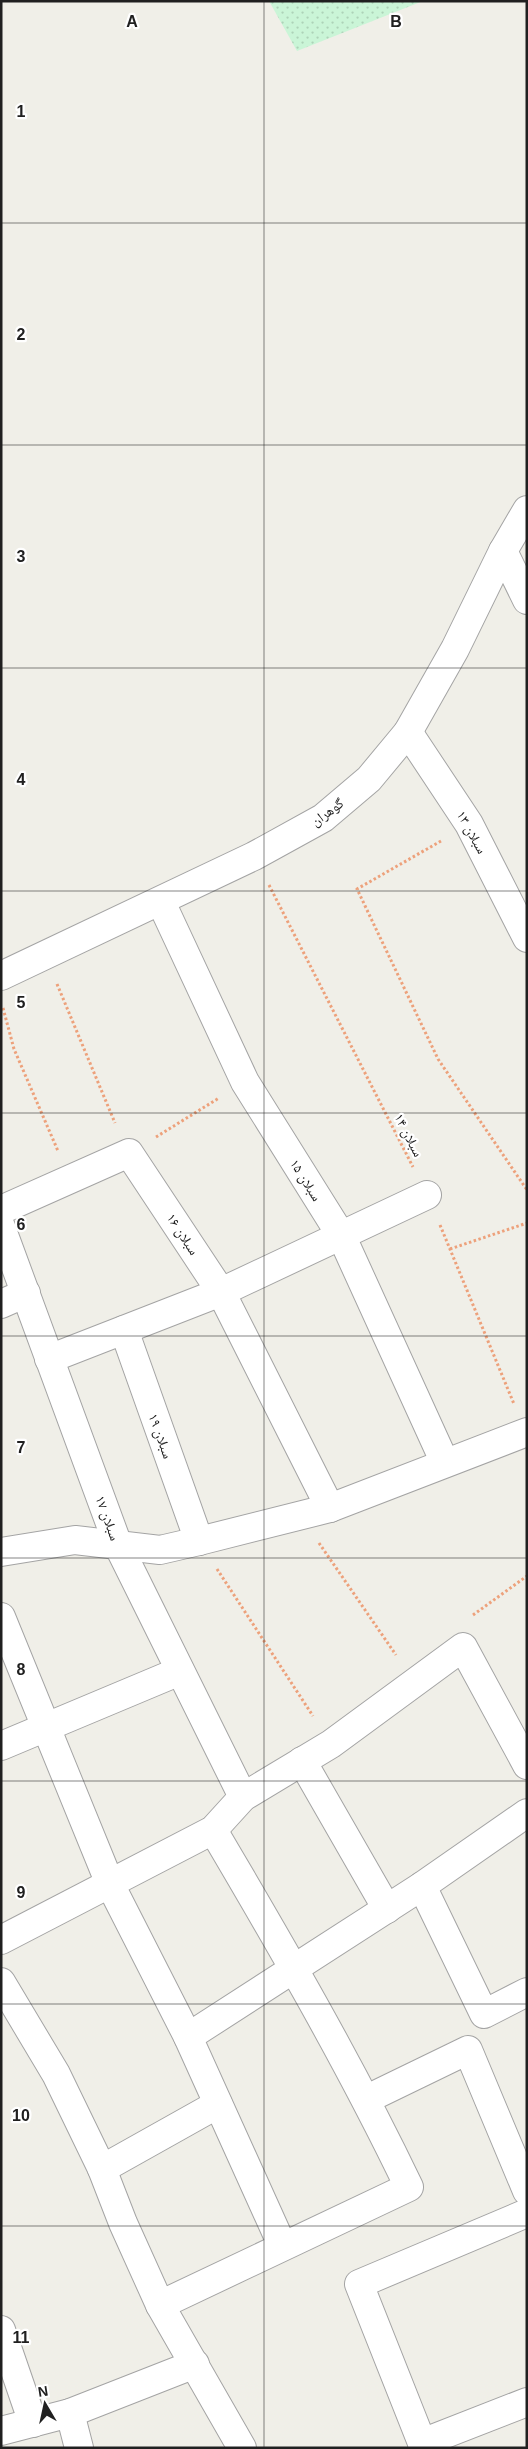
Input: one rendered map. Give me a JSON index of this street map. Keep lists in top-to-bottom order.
{
  "streets": {
    "street": [
      "گوهران",
      "سبلان ۱۳",
      "سبلان ۱۵",
      "سبلان ۱۶",
      "سبلان ۱۹",
      "سبلان ۱۷"
    ],
    "path": ["سبلان ۱۴"]
  },
  "crossings": [
    ["گوهران", "سبلان ۱۳"],
    ["گوهران", "سبلان ۱۴"],
    ["گوهران", "سبلان ۱۵"]
  ],
  "north": "top",
  "grid": {
    "columns": ["A", "B"],
    "rows": [
      "1",
      "2",
      "3",
      "4",
      "5",
      "6",
      "7",
      "8",
      "9",
      "10",
      "11"
    ]
  }
}
